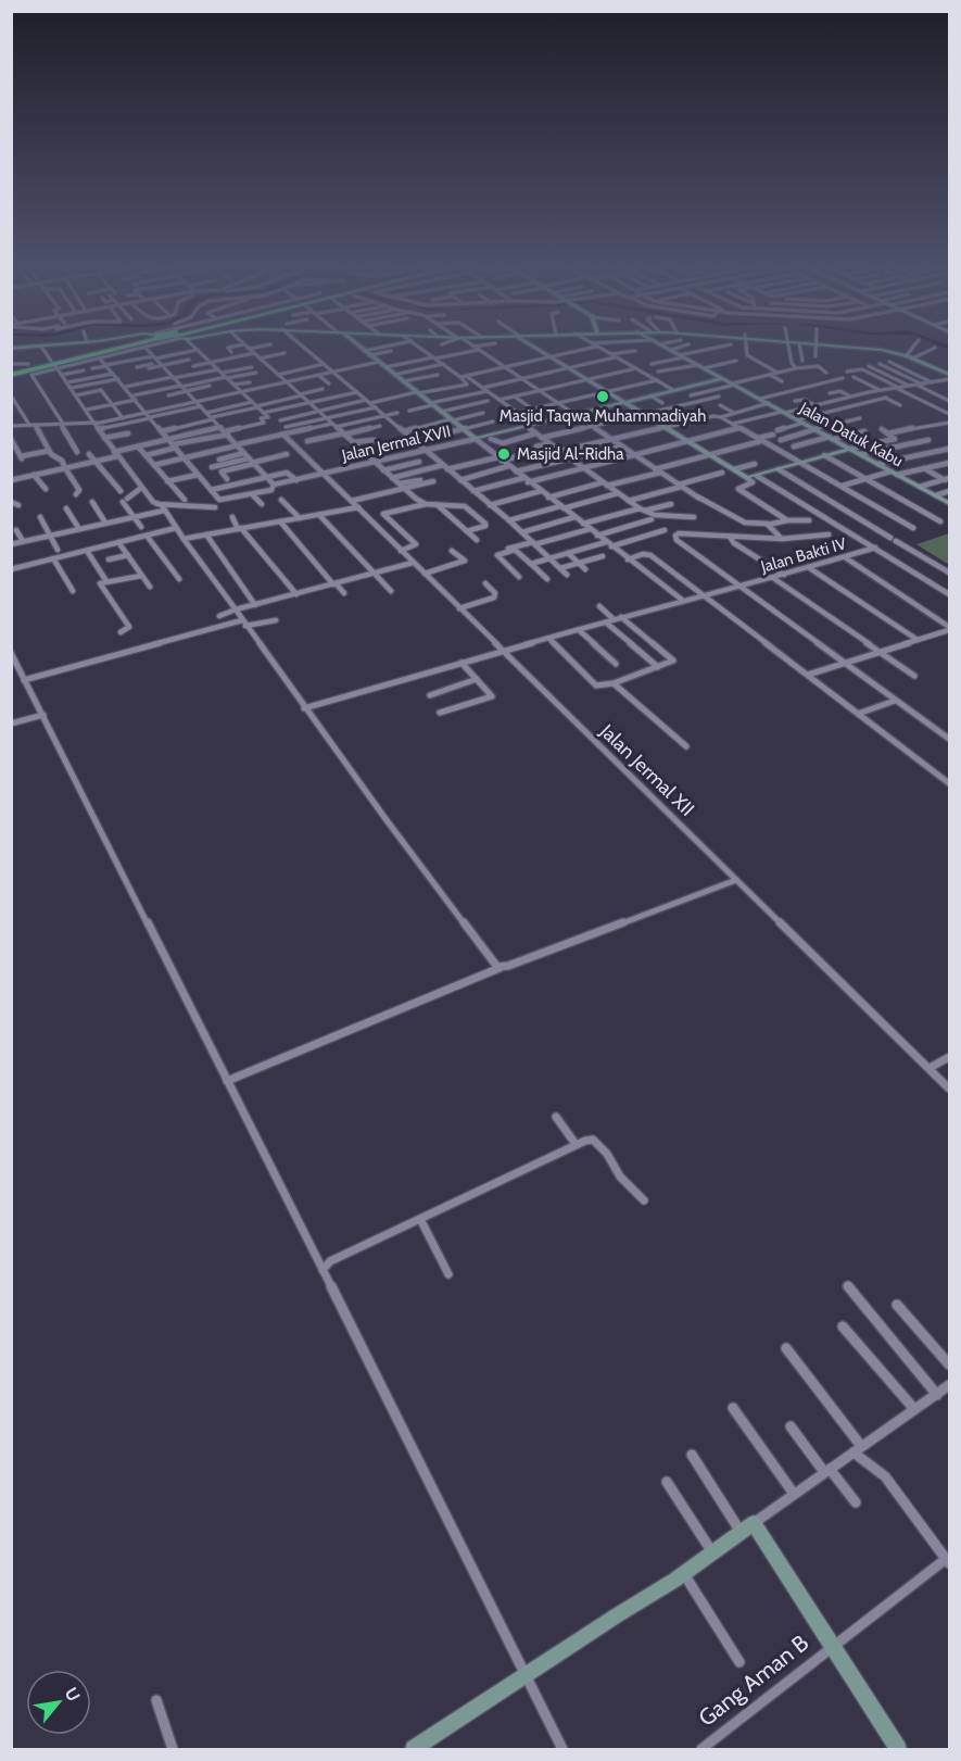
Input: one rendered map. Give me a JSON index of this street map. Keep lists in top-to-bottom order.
{
  "streets": {
    "street": [
      "Jalan Datuk Kabu",
      "Jalan Jermal XVII",
      "Jalan Bakti IV",
      "Jalan Jermal XII",
      "Gang Aman B"
    ]
  },
  "crossings": [
    ["Jalan Jermal XVII", "Jalan Jermal XII"],
    ["Jalan Bakti IV", "Jalan Jermal XII"]
  ],
  "places": ["Masjid Taqwa Muhammadiyah", "Masjid Al-Ridha"],
  "north": "top right"
}
